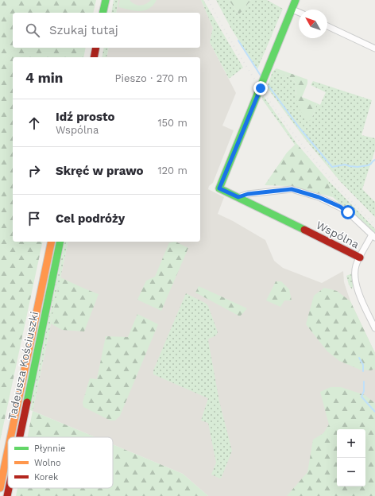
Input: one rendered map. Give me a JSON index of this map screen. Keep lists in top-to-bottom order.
{
  "streets": {
    "main road": ["Wspólna", "Tadeusza Kościuszki"]
  },
  "legend": ["Płynnie", "Wolno", "Korek"],
  "north": "top left",
  "page": {
    "search": "Szukaj tutaj",
    "heading": ["4 min", "Pieszo · 270 m"],
    "list": [
      ["Idź prosto", "Wspólna", "150 m"],
      ["Skręć w prawo", "120 m"],
      "Cel podróży"
    ],
    "map_buttons": ["+", "−"]
  }
}
